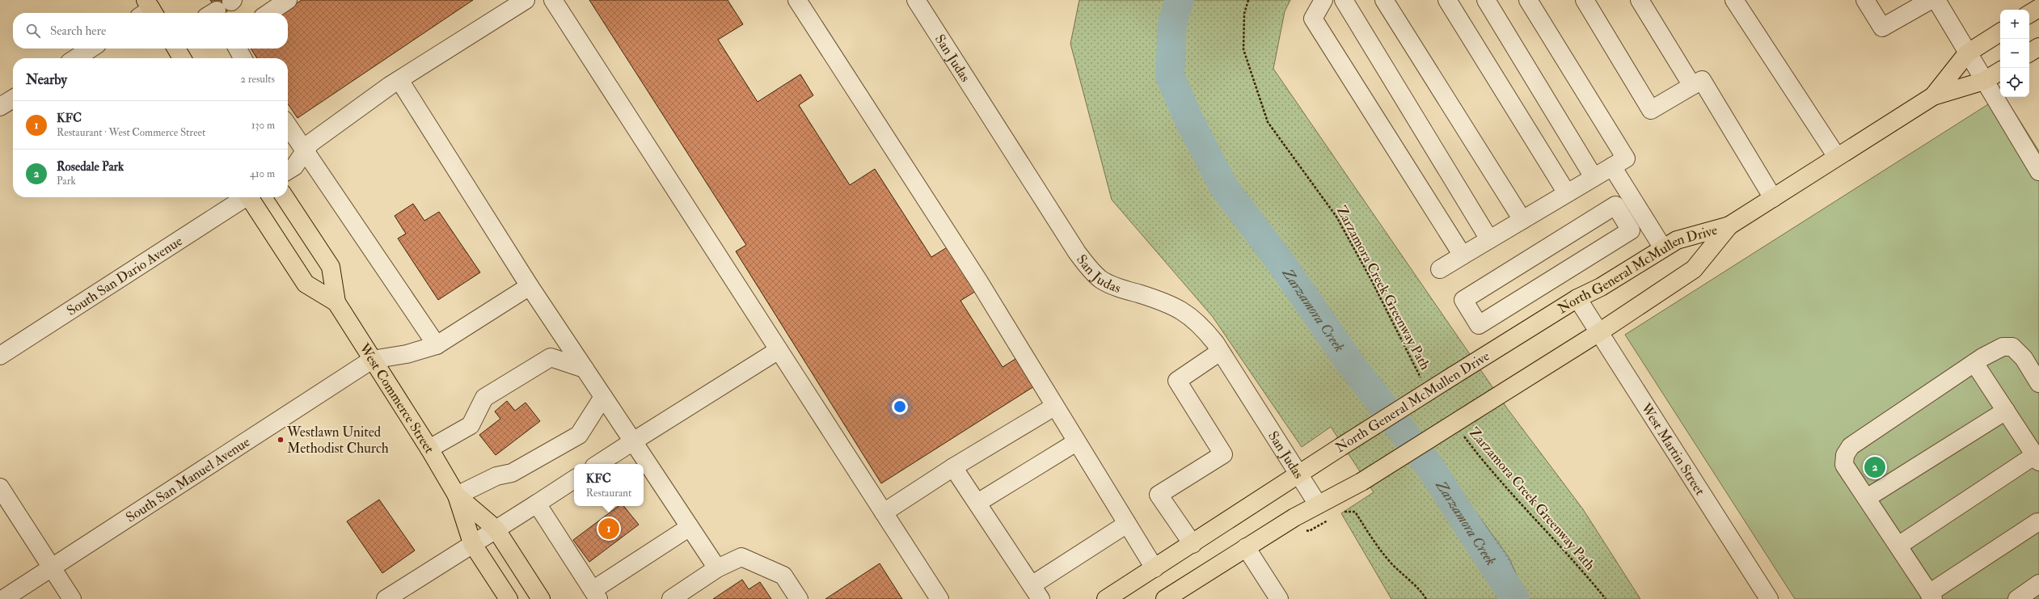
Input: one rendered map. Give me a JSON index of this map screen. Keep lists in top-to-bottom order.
{
  "streets": {
    "main road": ["North General McMullen Drive", "West Commerce Street"],
    "street": [
      "San Judas",
      "South San Dario Avenue",
      "West Martin Street",
      "South San Manuel Avenue"
    ],
    "path": ["Zarzamora Creek Greenway Path"]
  },
  "crossings": [
    ["San Judas", "North General McMullen Drive"],
    ["North General McMullen Drive", "West Martin Street"],
    ["West Commerce Street", "South San Manuel Avenue"]
  ],
  "water": ["Zarzamora Creek"],
  "places": ["Westlawn United Methodist Church"],
  "page": {
    "map_buttons": ["+", "−"],
    "search": "Search here",
    "heading": ["Nearby", "2 results"],
    "list": [
      {
        "mark": "1",
        "name": "KFC",
        "note": "Restaurant · West Commerce Street",
        "value": "130 m"
      },
      {
        "mark": "2",
        "name": "Rosedale Park",
        "note": "Park",
        "value": "410 m"
      }
    ],
    "pins": ["2", "1"],
    "popup": ["KFC", "Restaurant"]
  }
}
